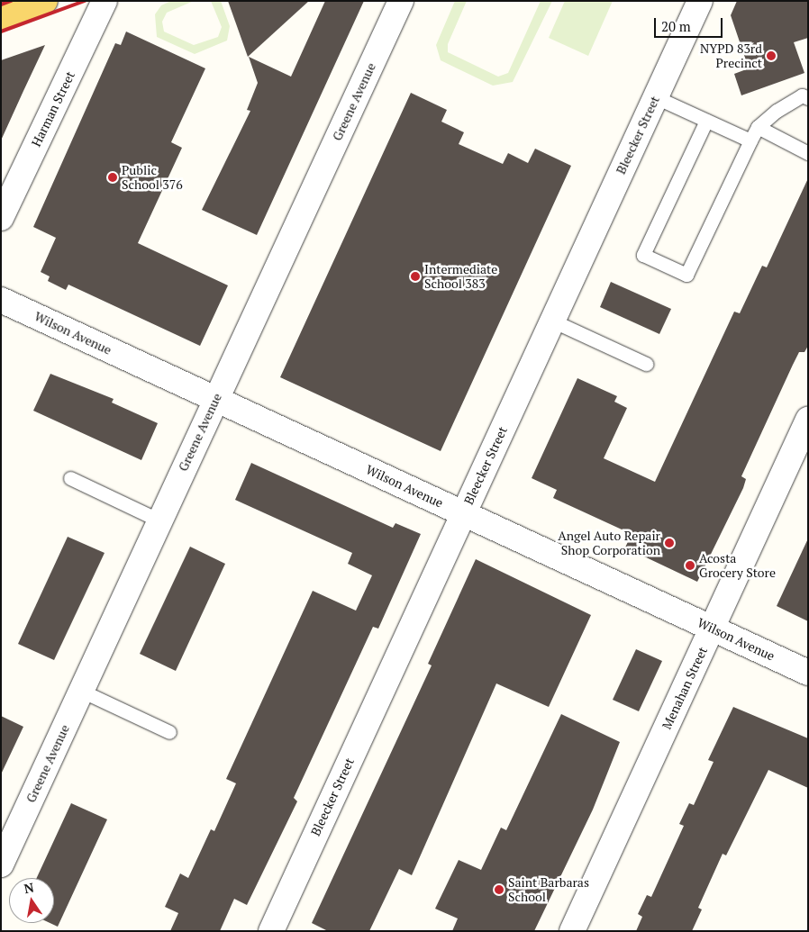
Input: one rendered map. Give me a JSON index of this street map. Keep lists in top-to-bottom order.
{
  "streets": {
    "street": [
      "Greene Avenue",
      "Harman Street",
      "Bleecker Street",
      "Wilson Avenue",
      "Menahan Street"
    ]
  },
  "crossings": [
    ["Greene Avenue", "Wilson Avenue"],
    ["Bleecker Street", "Wilson Avenue"],
    ["Wilson Avenue", "Menahan Street"]
  ],
  "places": [
    "NYPD 83rd Precinct",
    "Public School 376",
    "Intermediate School 383",
    "Angel Auto Repair Shop Corporation",
    "Acosta Grocery Store",
    "Saint Barbaras School"
  ],
  "scale_bar": "20 m",
  "north": "top"
}
